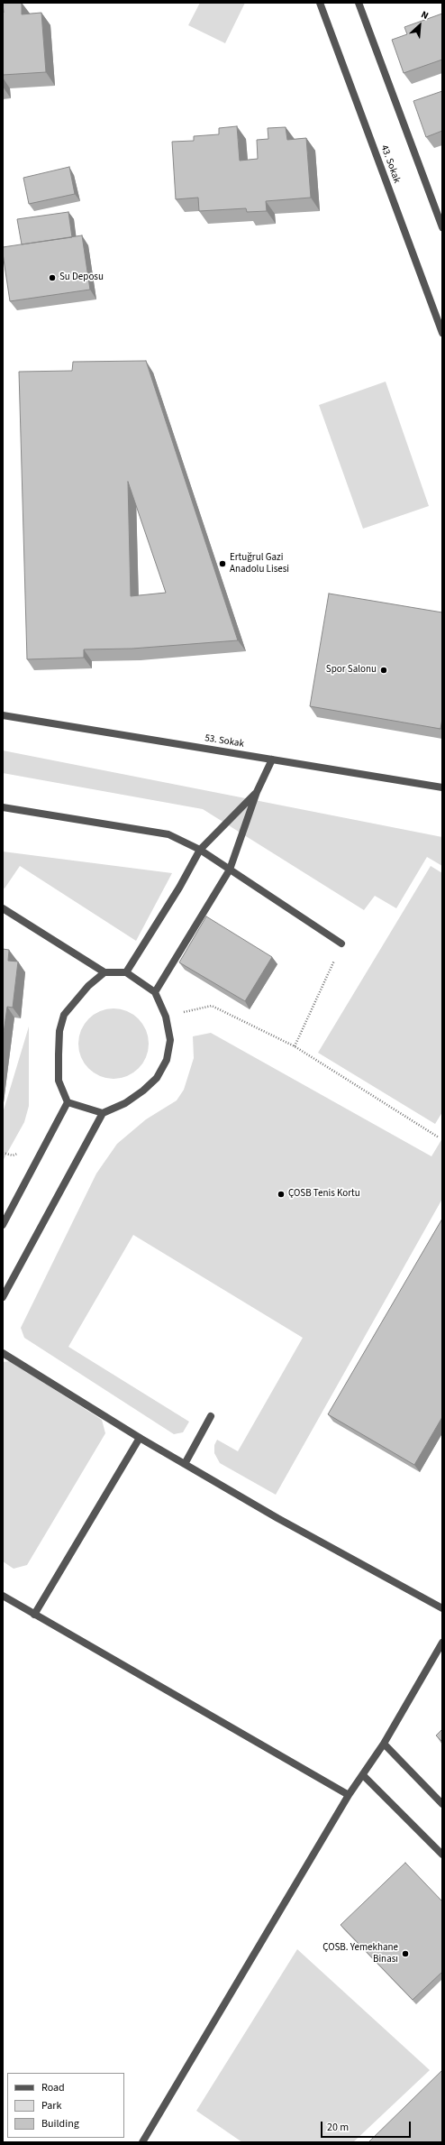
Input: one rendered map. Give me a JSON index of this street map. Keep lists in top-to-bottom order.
{
  "streets": {
    "street": ["43. Sokak", "53. Sokak"]
  },
  "places": [
    "Su Deposu",
    "Ertuğrul Gazi Anadolu Lisesi",
    "Spor Salonu",
    "ÇOSB Tenis Kortu",
    "ÇOSB. Yemekhane Binası"
  ],
  "legend": ["Road", "Park", "Building"],
  "scale_bar": "20 m",
  "north": "top right"
}
